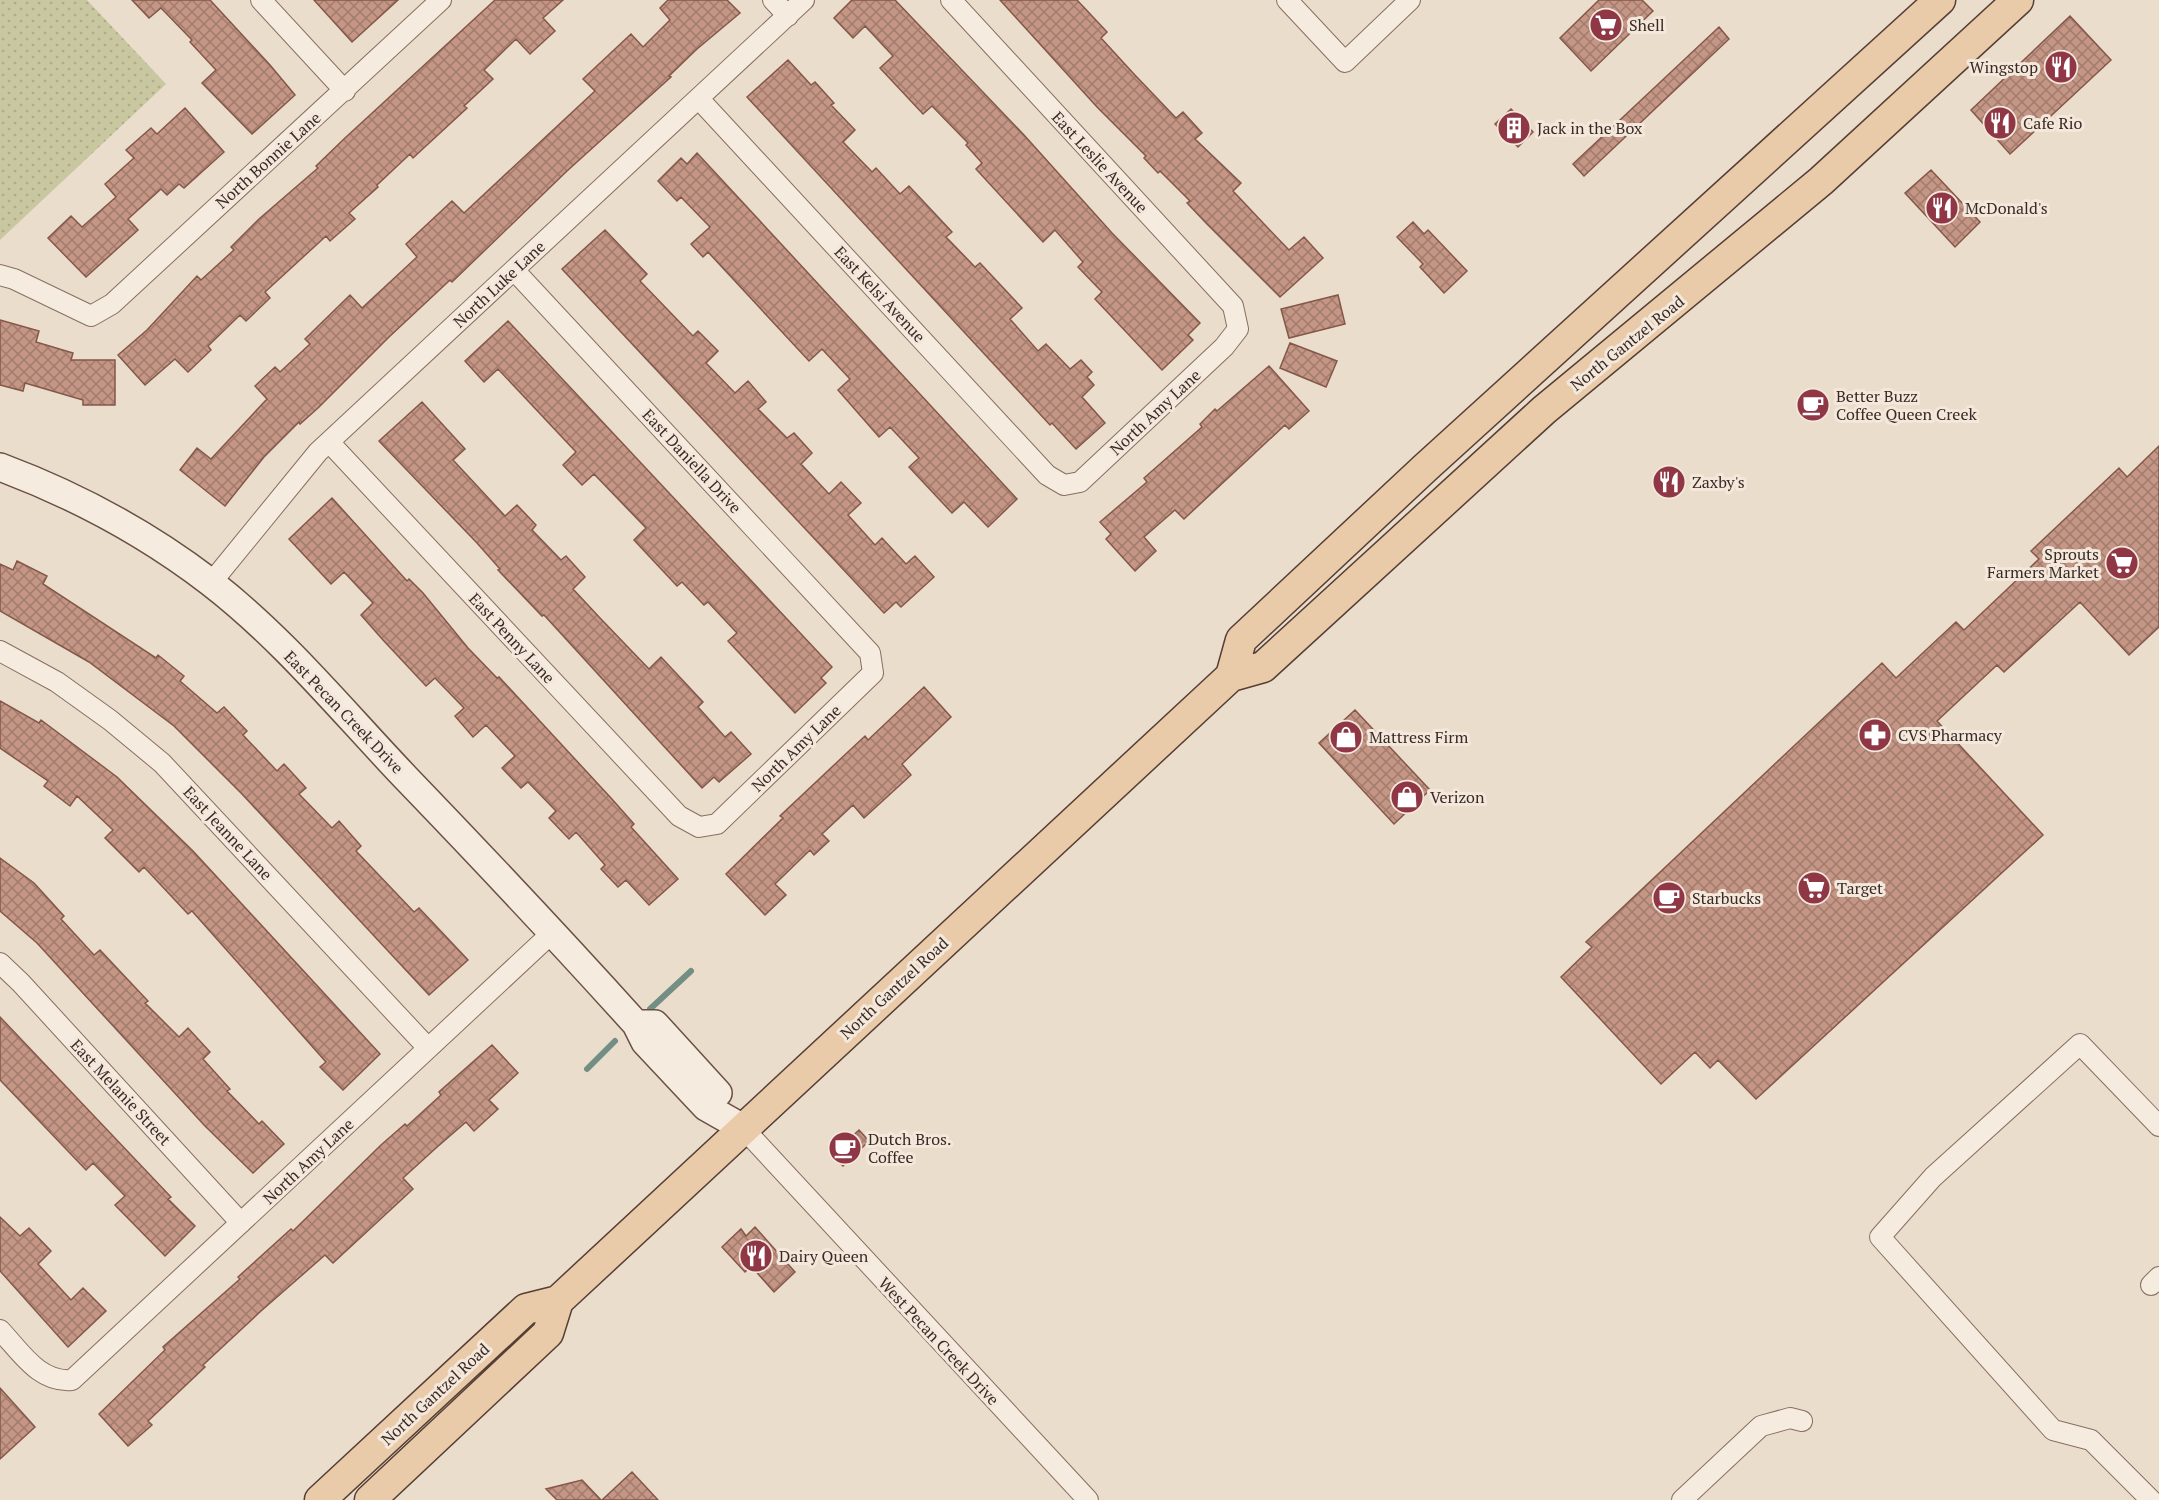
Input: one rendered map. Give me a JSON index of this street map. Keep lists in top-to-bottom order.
{
  "streets": {
    "main road": ["North Gantzel Road"],
    "street": [
      "North Bonnie Lane",
      "East Leslie Avenue",
      "North Luke Lane",
      "East Kelsi Avenue",
      "North Amy Lane",
      "East Daniella Drive",
      "East Penny Lane",
      "East Pecan Creek Drive",
      "East Jeanne Lane",
      "East Melanie Street",
      "West Pecan Creek Drive"
    ]
  },
  "crossings": [
    ["East Leslie Avenue", "North Amy Lane"],
    ["North Luke Lane", "East Kelsi Avenue"],
    ["North Luke Lane", "East Daniella Drive"],
    ["North Luke Lane", "East Penny Lane"],
    ["North Luke Lane", "East Pecan Creek Drive"],
    ["East Kelsi Avenue", "North Amy Lane"],
    ["North Gantzel Road", "East Pecan Creek Drive"],
    ["North Gantzel Road", "West Pecan Creek Drive"],
    ["North Amy Lane", "East Daniella Drive"],
    ["North Amy Lane", "East Penny Lane"],
    ["North Amy Lane", "East Pecan Creek Drive"],
    ["North Amy Lane", "East Jeanne Lane"],
    ["North Amy Lane", "East Melanie Street"],
    ["East Pecan Creek Drive", "West Pecan Creek Drive"]
  ],
  "places": {
    "supermarket": ["Shell", "Sprouts Farmers Market", "Target"],
    "restaurant": [
      "Wingstop",
      "Cafe Rio",
      "McDonald's",
      "Zaxby's",
      "Dairy Queen"
    ],
    "building": ["Jack in the Box"],
    "cafe": ["Better Buzz Coffee Queen Creek", "Starbucks", "Dutch Bros. Coffee"],
    "pharmacy": ["CVS Pharmacy"],
    "shop": ["Mattress Firm", "Verizon"]
  }
}
